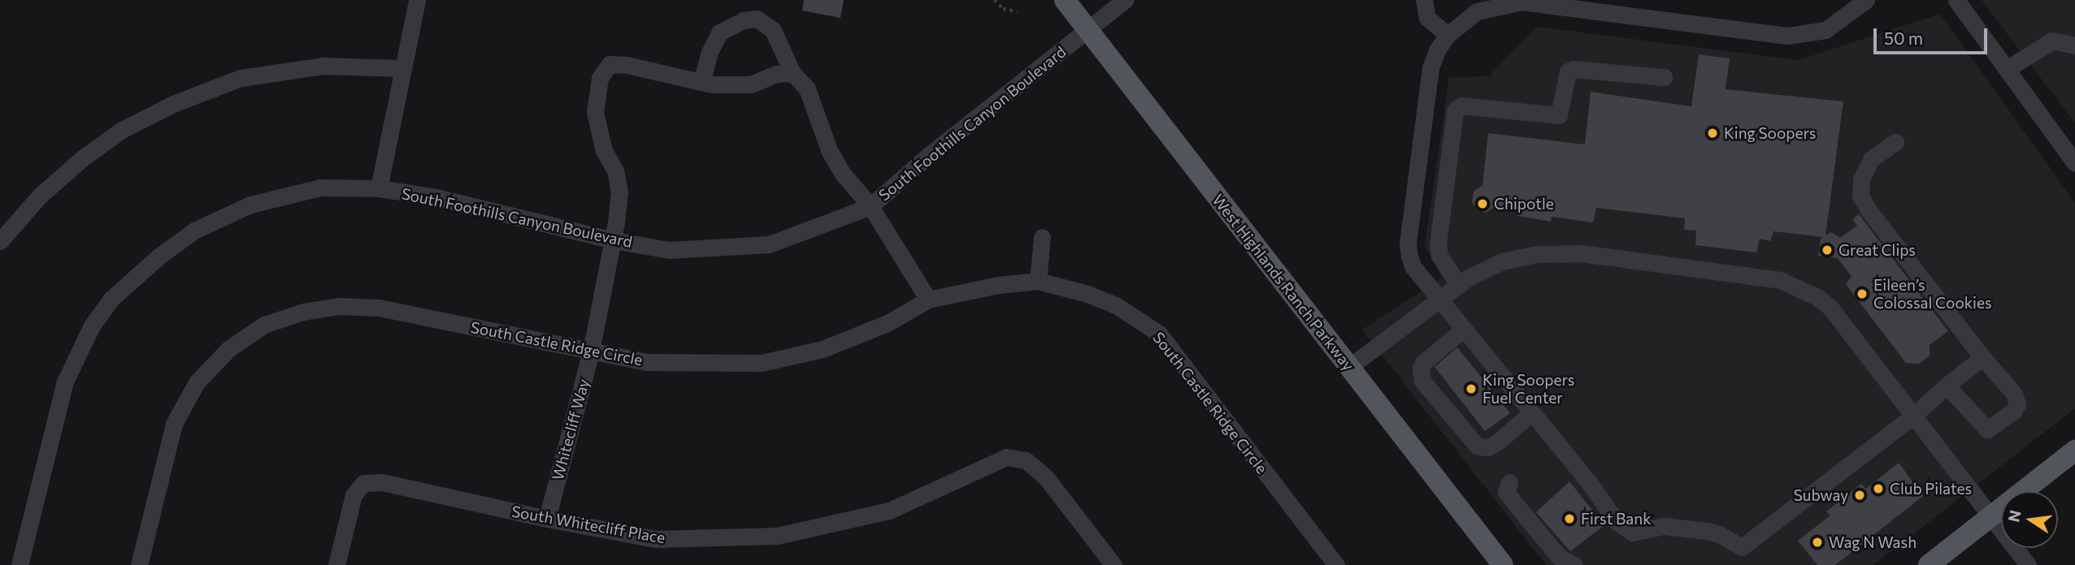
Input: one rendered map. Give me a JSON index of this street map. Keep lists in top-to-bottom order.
{
  "streets": {
    "main road": ["West Highlands Ranch Parkway"],
    "street": [
      "South Foothills Canyon Boulevard",
      "South Castle Ridge Circle",
      "Whitecliff Way",
      "South Whitecliff Place"
    ]
  },
  "crossings": [
    ["South Foothills Canyon Boulevard", "West Highlands Ranch Parkway"],
    ["South Foothills Canyon Boulevard", "Whitecliff Way"],
    ["South Castle Ridge Circle", "Whitecliff Way"],
    ["Whitecliff Way", "South Whitecliff Place"]
  ],
  "places": [
    "King Soopers",
    "Chipotle",
    "Great Clips",
    "Eileen’s Colossal Cookies",
    "King Soopers Fuel Center",
    "Club Pilates",
    "Subway",
    "First Bank",
    "Wag N Wash"
  ],
  "scale_bar": "50 m",
  "north": "left"
}
